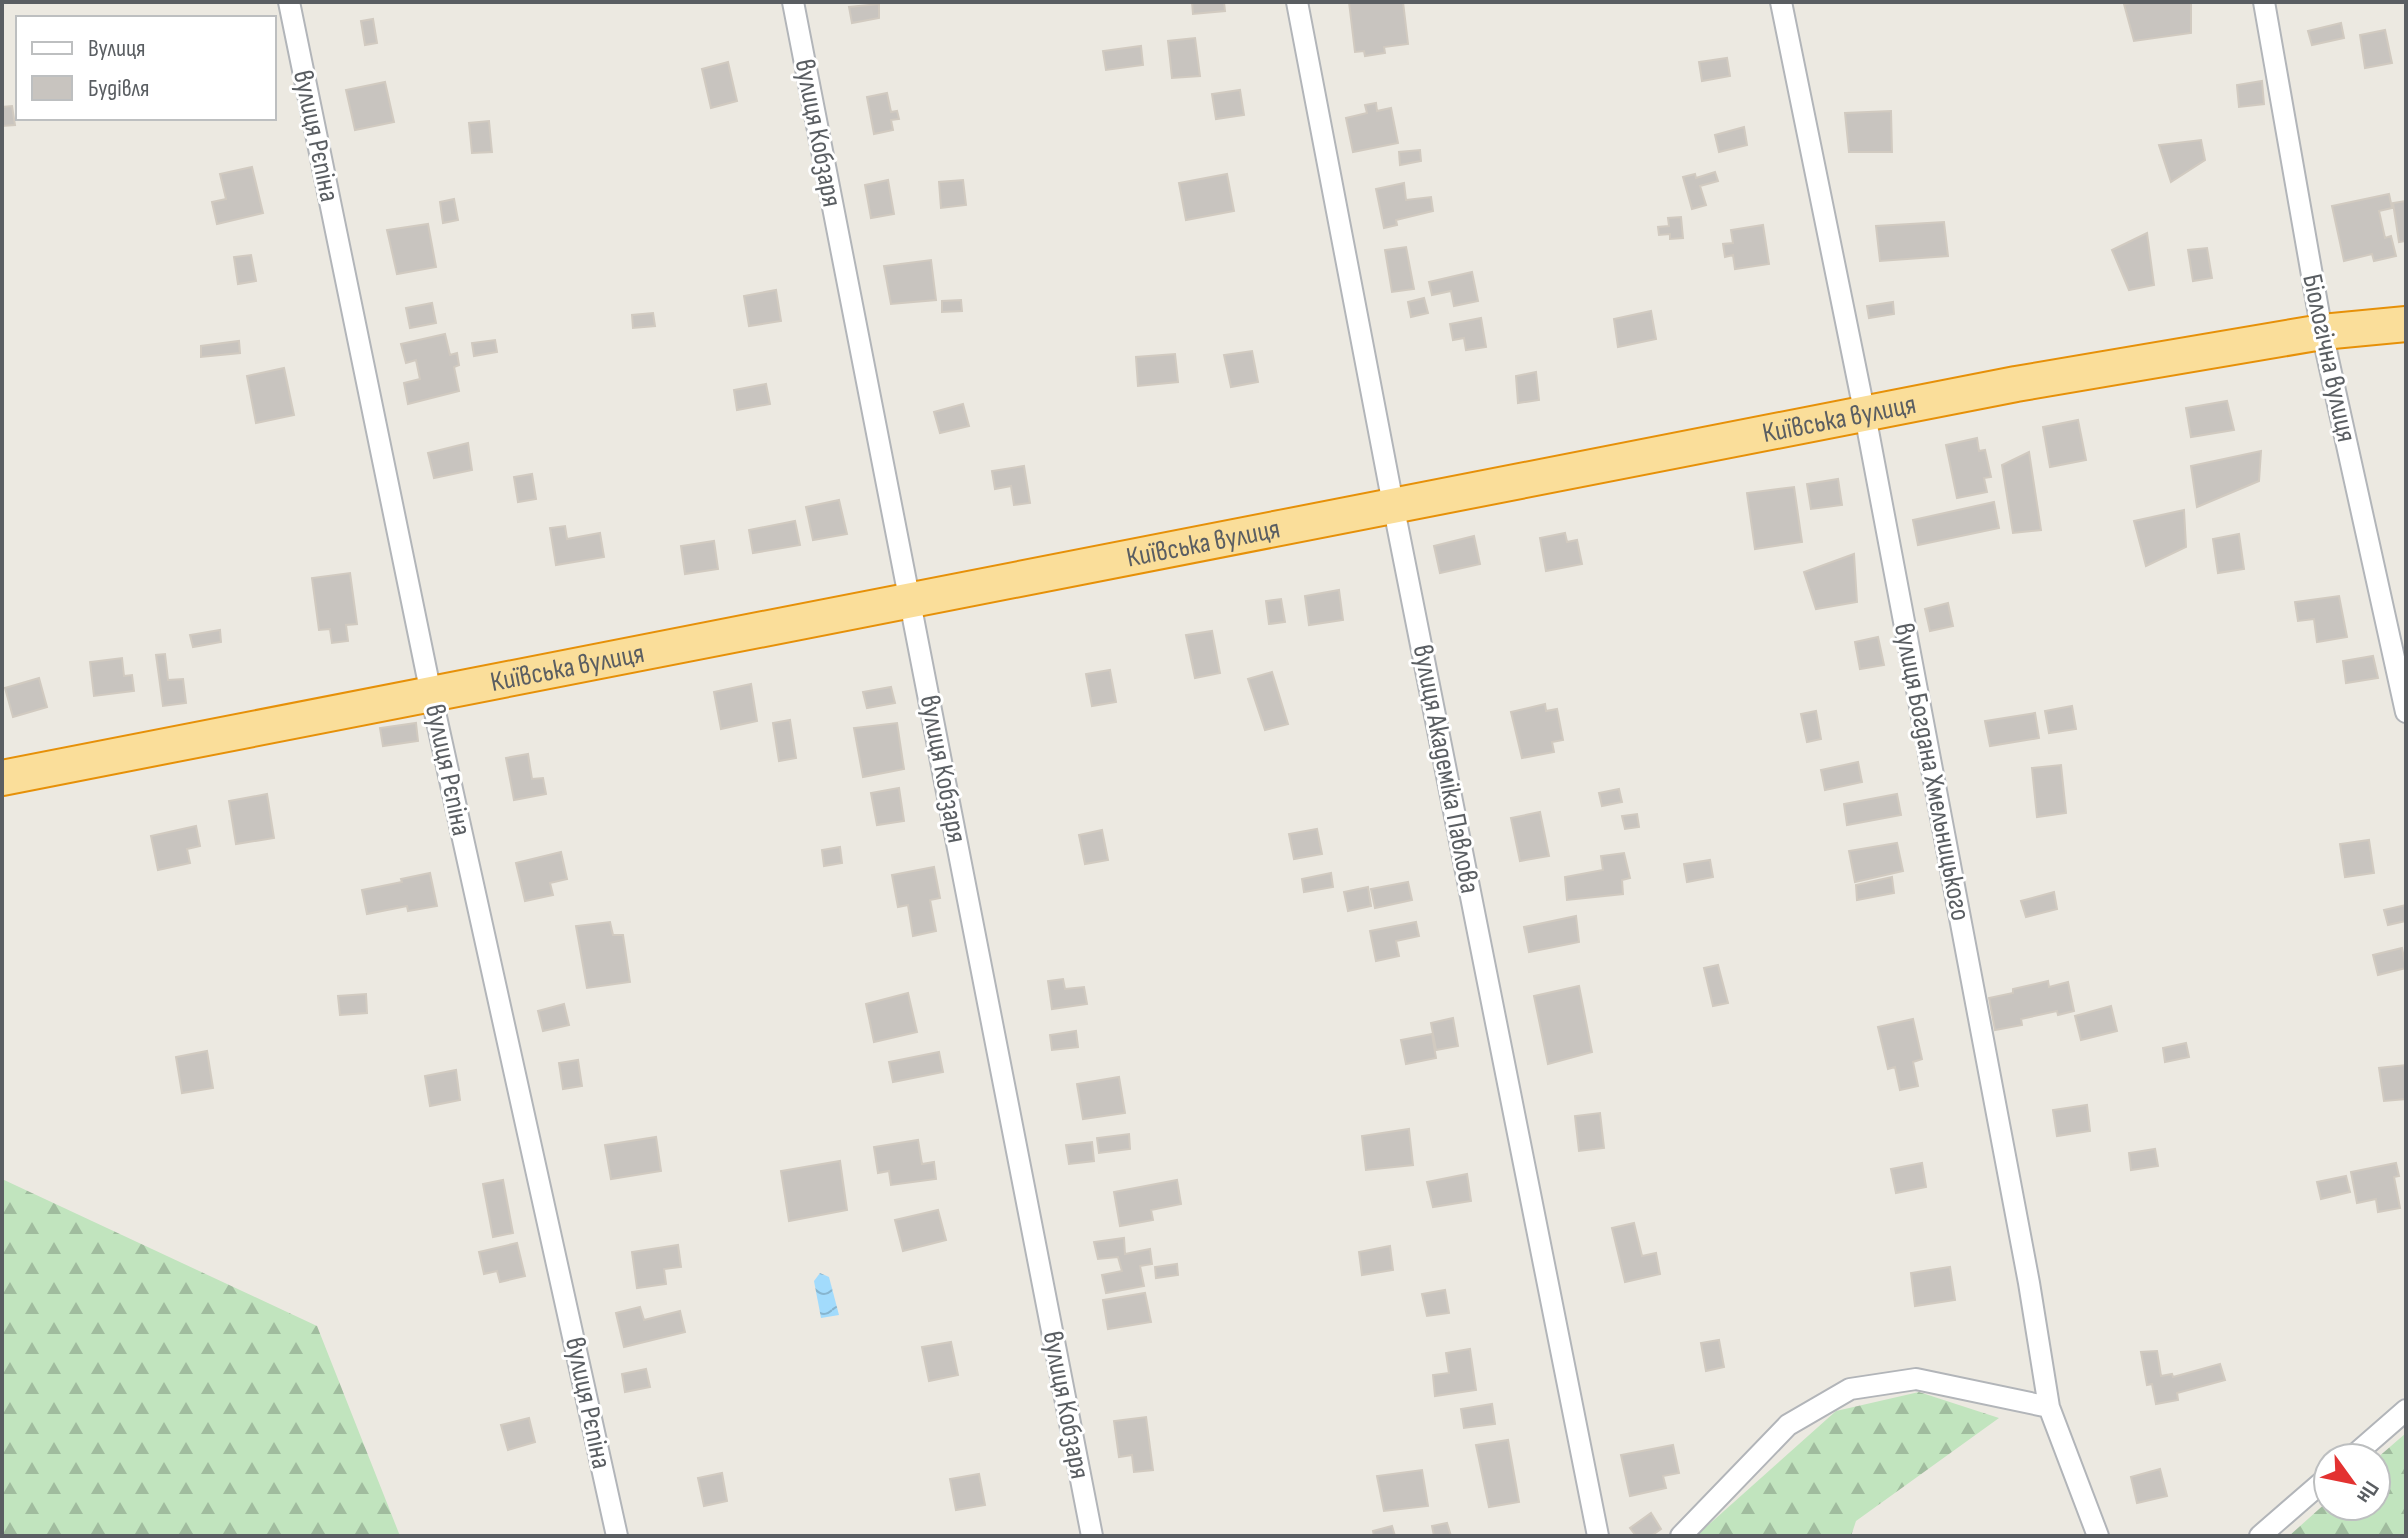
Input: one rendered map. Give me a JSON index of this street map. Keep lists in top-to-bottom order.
{
  "streets": {
    "highway": ["Київська вулиця"],
    "street": [
      "вулиця Кобзаря",
      "вулиця Рєпіна",
      "Біологічна вулиця",
      "вулиця Академіка Павлова",
      "вулиця Богдана Хмельницького"
    ]
  },
  "crossings": [
    ["вулиця Кобзаря", "Київська вулиця"],
    ["вулиця Рєпіна", "Київська вулиця"],
    ["Біологічна вулиця", "Київська вулиця"],
    ["Київська вулиця", "вулиця Академіка Павлова"],
    ["Київська вулиця", "вулиця Богдана Хмельницького"]
  ],
  "legend": ["Вулиця", "Будівля"],
  "north": "bottom right"
}
